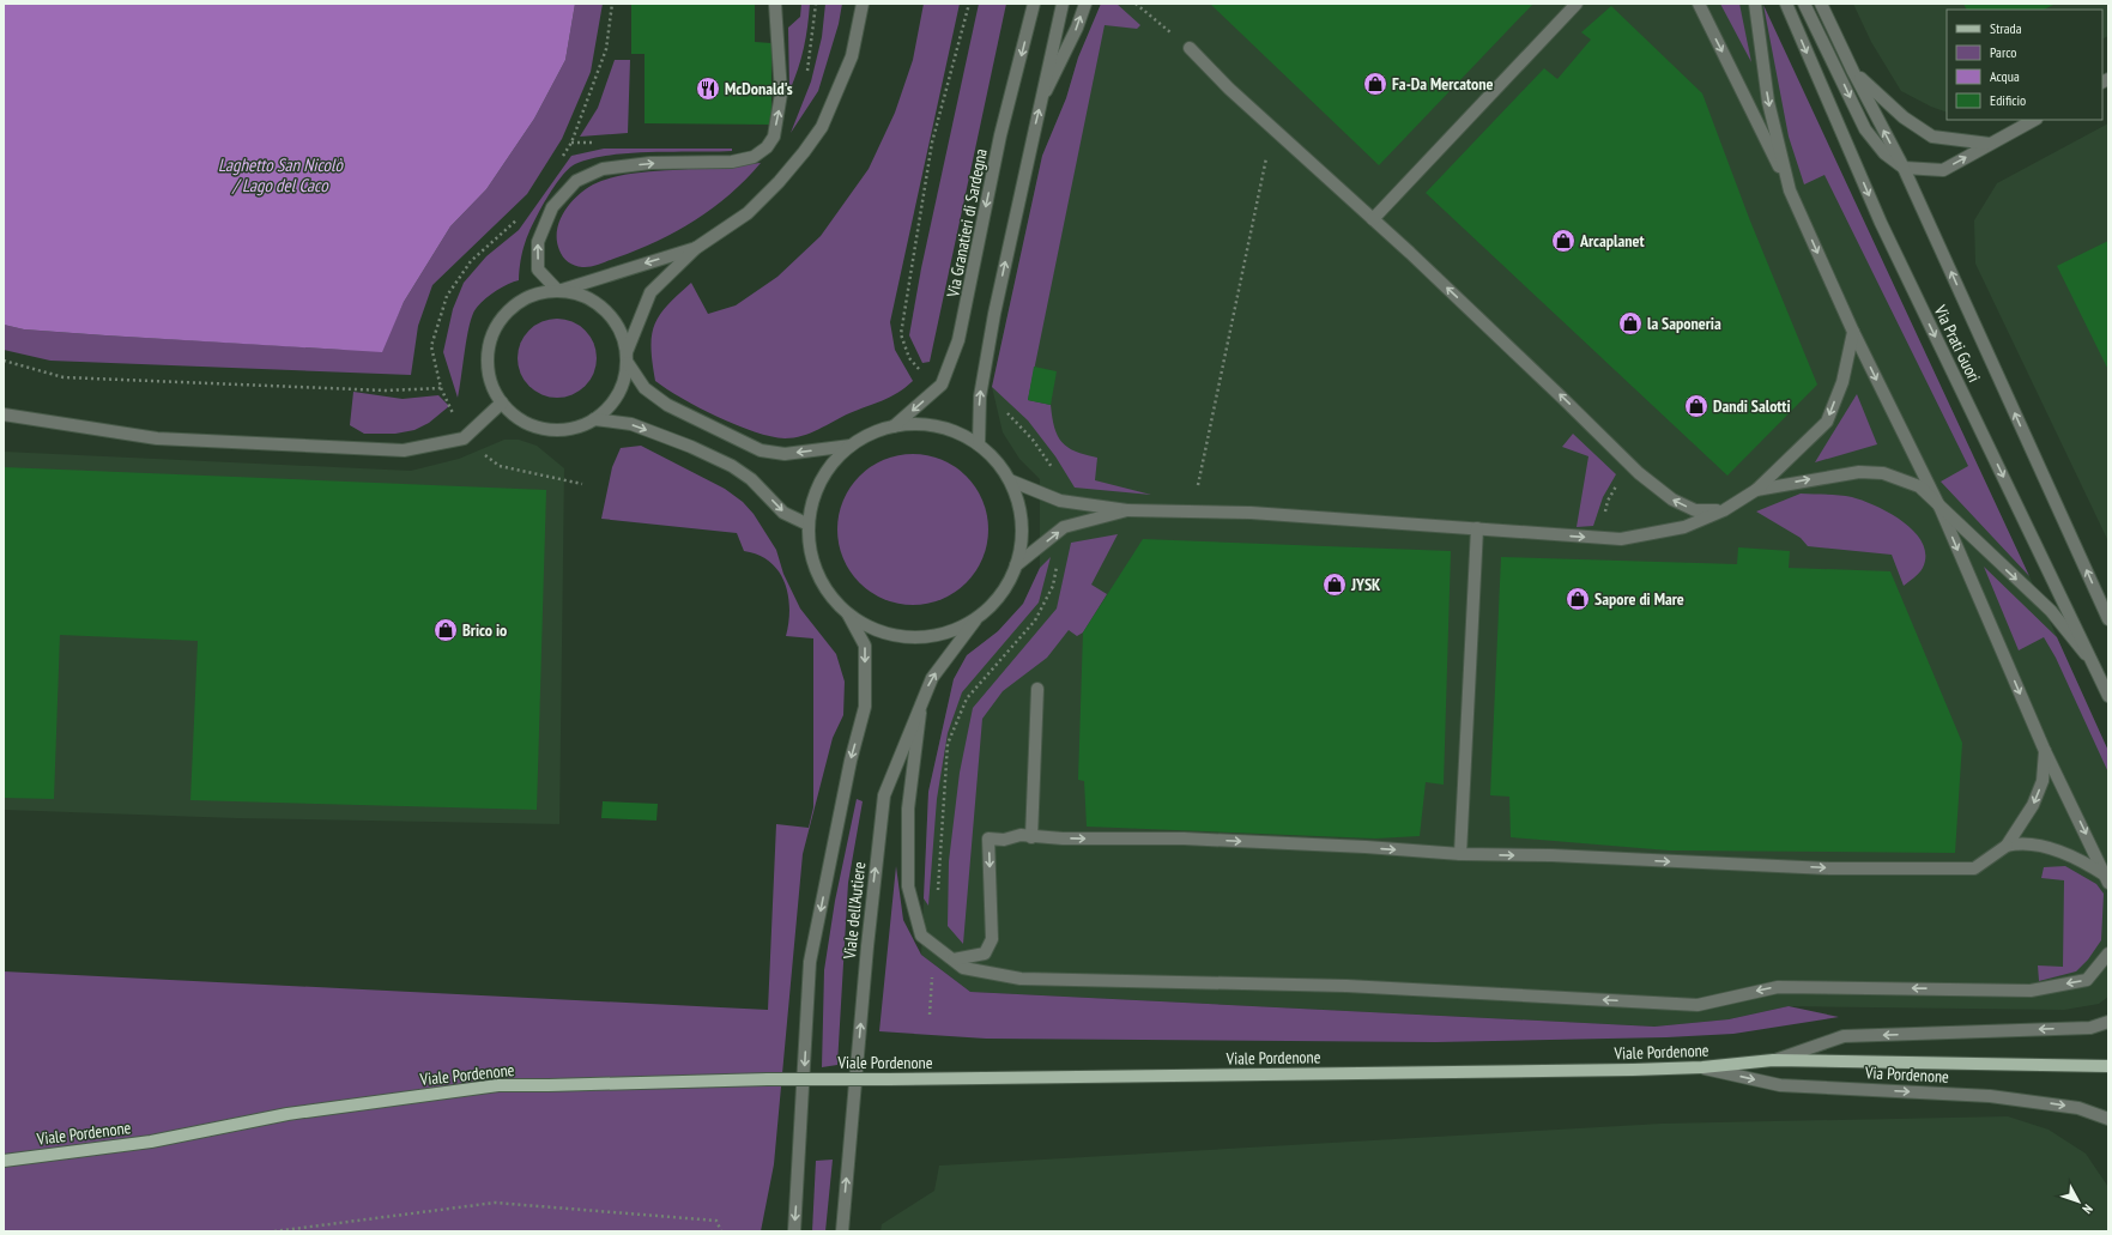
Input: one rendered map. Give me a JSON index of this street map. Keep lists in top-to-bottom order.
{
  "streets": {
    "main road": ["Viale Pordenone"],
    "street": [
      "Via Granatieri di Sardegna",
      "Via Prati Guori",
      "Viale dell'Autiere",
      "Via Pordenone"
    ]
  },
  "crossings": [
    ["Via Granatieri di Sardegna", "Viale dell'Autiere"],
    ["Viale Pordenone", "Via Pordenone"]
  ],
  "water": ["Laghetto San Nicolò / Lago del Caco"],
  "places": {
    "shop": [
      "Fa-Da Mercatone",
      "Arcaplanet",
      "la Saponeria",
      "Dandi Salotti",
      "JYSK",
      "Sapore di Mare",
      "Brico io"
    ],
    "restaurant": ["McDonald's"]
  },
  "legend": [
    "Strada",
    "Parco",
    "Acqua",
    "Edificio"
  ],
  "north": "bottom right"
}
